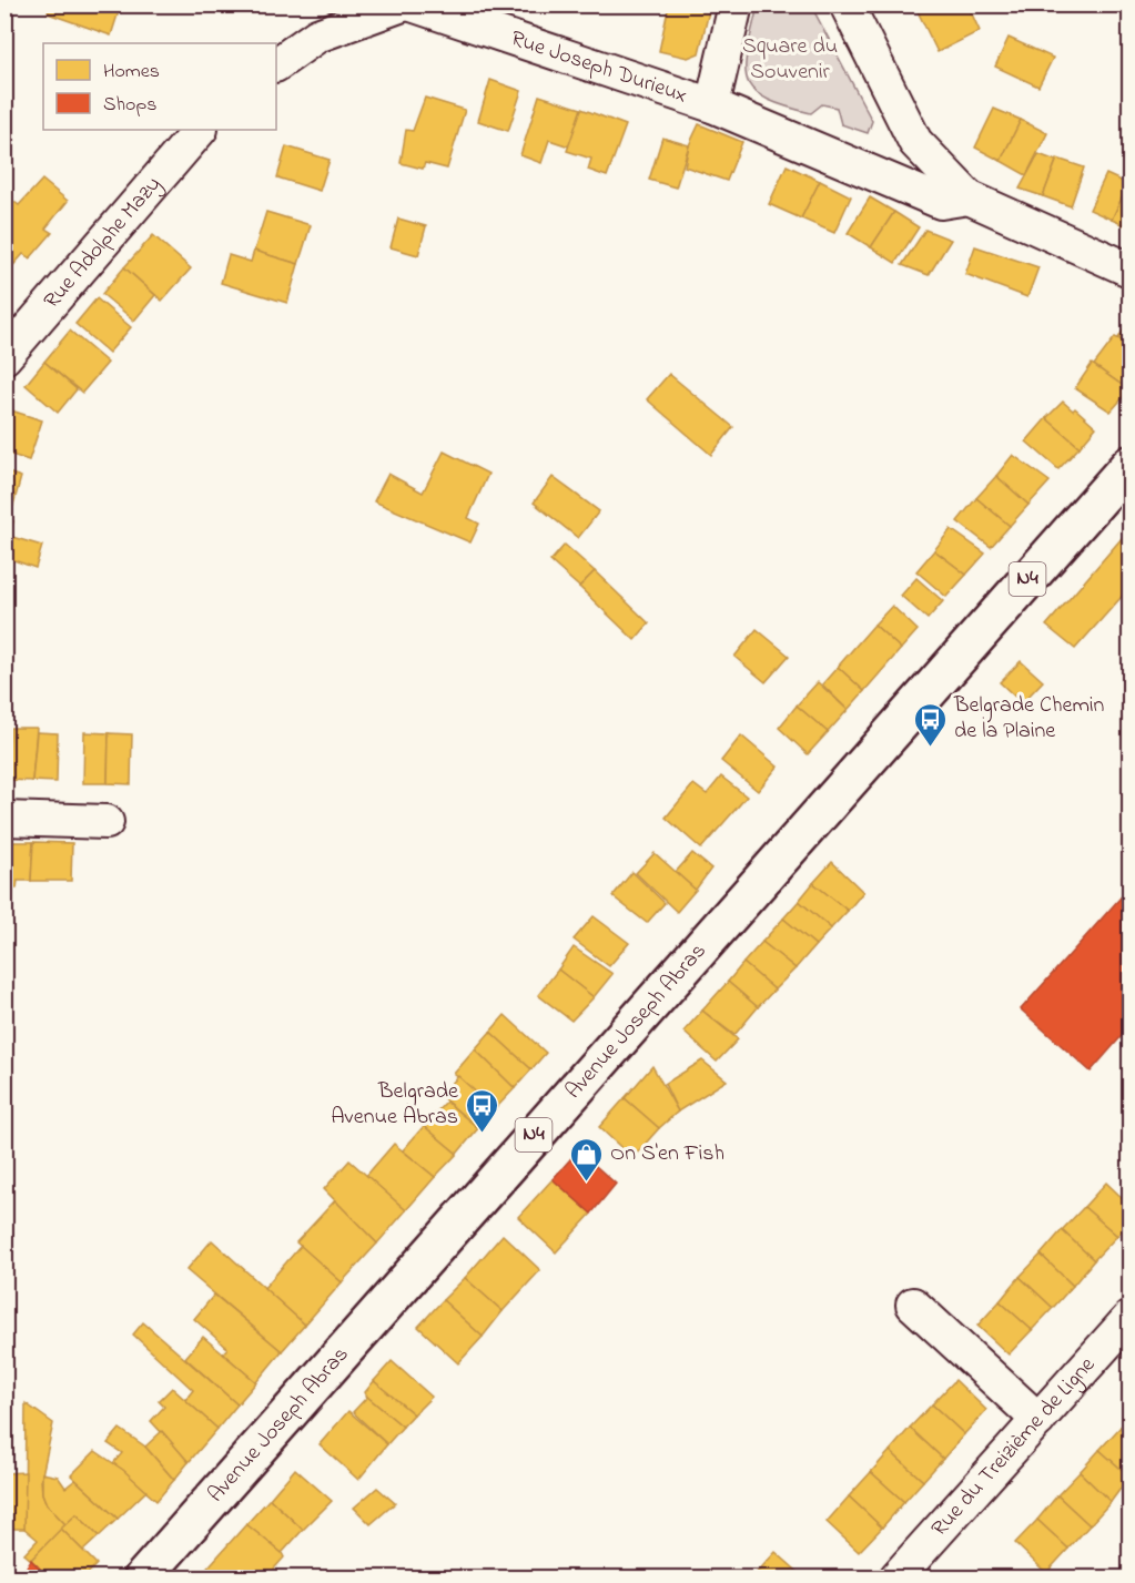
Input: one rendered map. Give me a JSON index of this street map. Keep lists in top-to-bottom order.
{
  "streets": {
    "main road": ["N4", "Avenue Joseph Abras"],
    "street": ["Rue Joseph Durieux", "Rue Adolphe Mazy", "Rue du Treizième de Ligne"]
  },
  "parks": ["Square du Souvenir"],
  "places": {
    "bus stop": ["Belgrade Chemin de la Plaine", "Belgrade Avenue Abras"],
    "shop": ["On S'en Fish"]
  },
  "legend": ["Homes", "Shops"]
}
